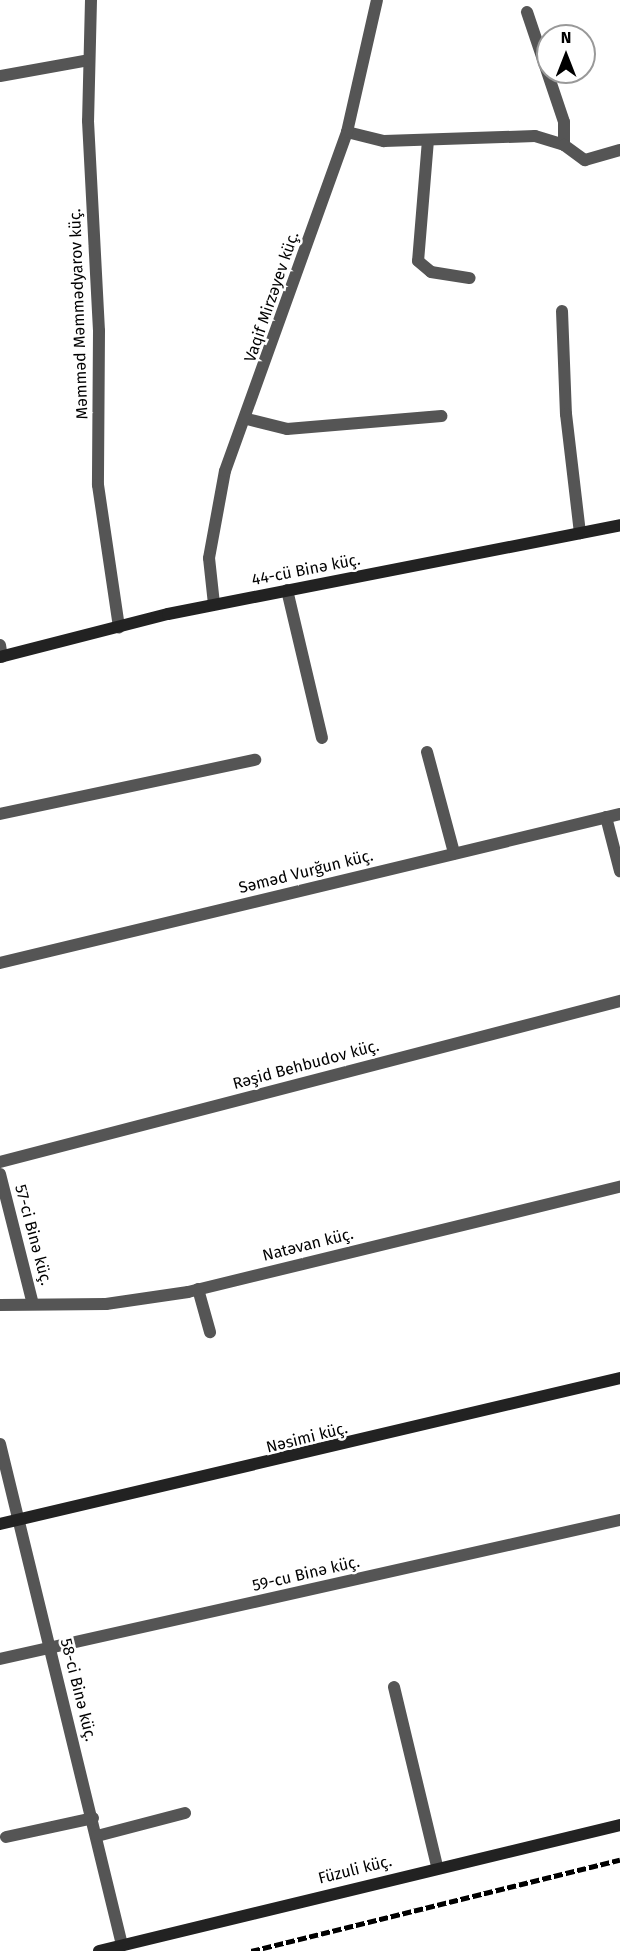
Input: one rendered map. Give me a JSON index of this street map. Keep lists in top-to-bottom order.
{
  "streets": {
    "street": [
      "Vaqif Mirzəyev küç.",
      "Məmməd Məmmədyarov küç.",
      "44-cü Binə küç.",
      "Səməd Vurğun küç.",
      "Rəşid Behbudov küç.",
      "57-ci Binə küç.",
      "Natəvan küç.",
      "Nəsimi küç.",
      "59-cu Binə küç.",
      "58-ci Binə küç.",
      "Füzuli küç."
    ]
  },
  "crossings": [
    ["Vaqif Mirzəyev küç.", "44-cü Binə küç."],
    ["Məmməd Məmmədyarov küç.", "44-cü Binə küç."],
    ["57-ci Binə küç.", "Natəvan küç."],
    ["Nəsimi küç.", "58-ci Binə küç."],
    ["59-cu Binə küç.", "58-ci Binə küç."],
    ["58-ci Binə küç.", "Füzuli küç."]
  ],
  "north": "top"
}
